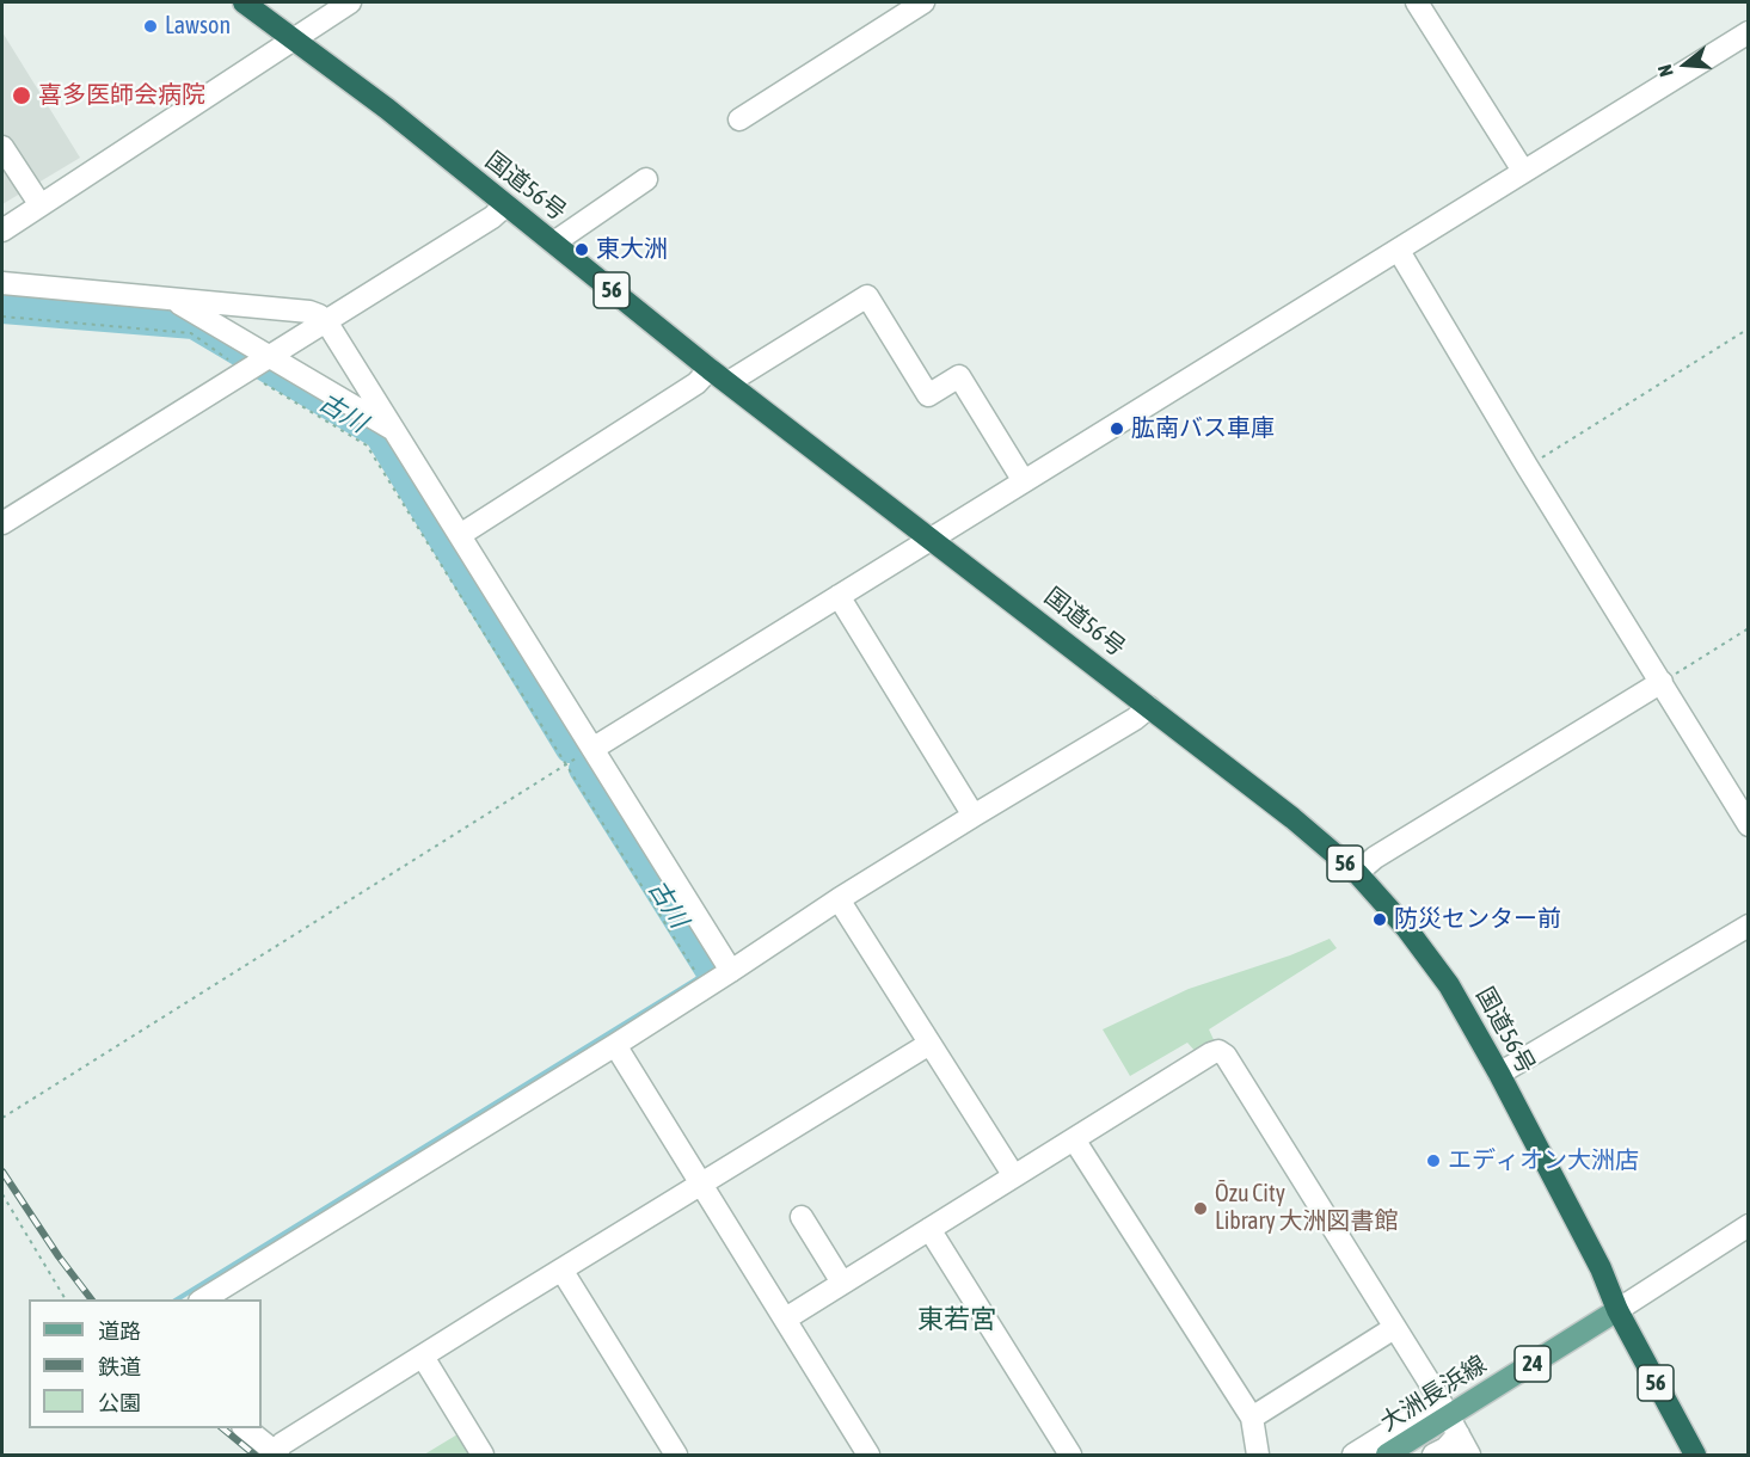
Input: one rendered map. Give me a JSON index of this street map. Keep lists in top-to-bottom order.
{
  "streets": {
    "highway": ["国道56号", "56"],
    "main road": ["24", "大洲長浜線"]
  },
  "crossings": [
    ["国道56号", "大洲長浜線"]
  ],
  "districts": ["東若宮"],
  "water": ["古川"],
  "places": [
    "Lawson",
    "喜多医師会病院",
    "東大洲",
    "肱南バス車庫",
    "防災センター前",
    "エディオン大洲店",
    "Ōzu City Library 大洲図書館"
  ],
  "legend": ["道路", "鉄道", "公園"],
  "north": "left"
}
